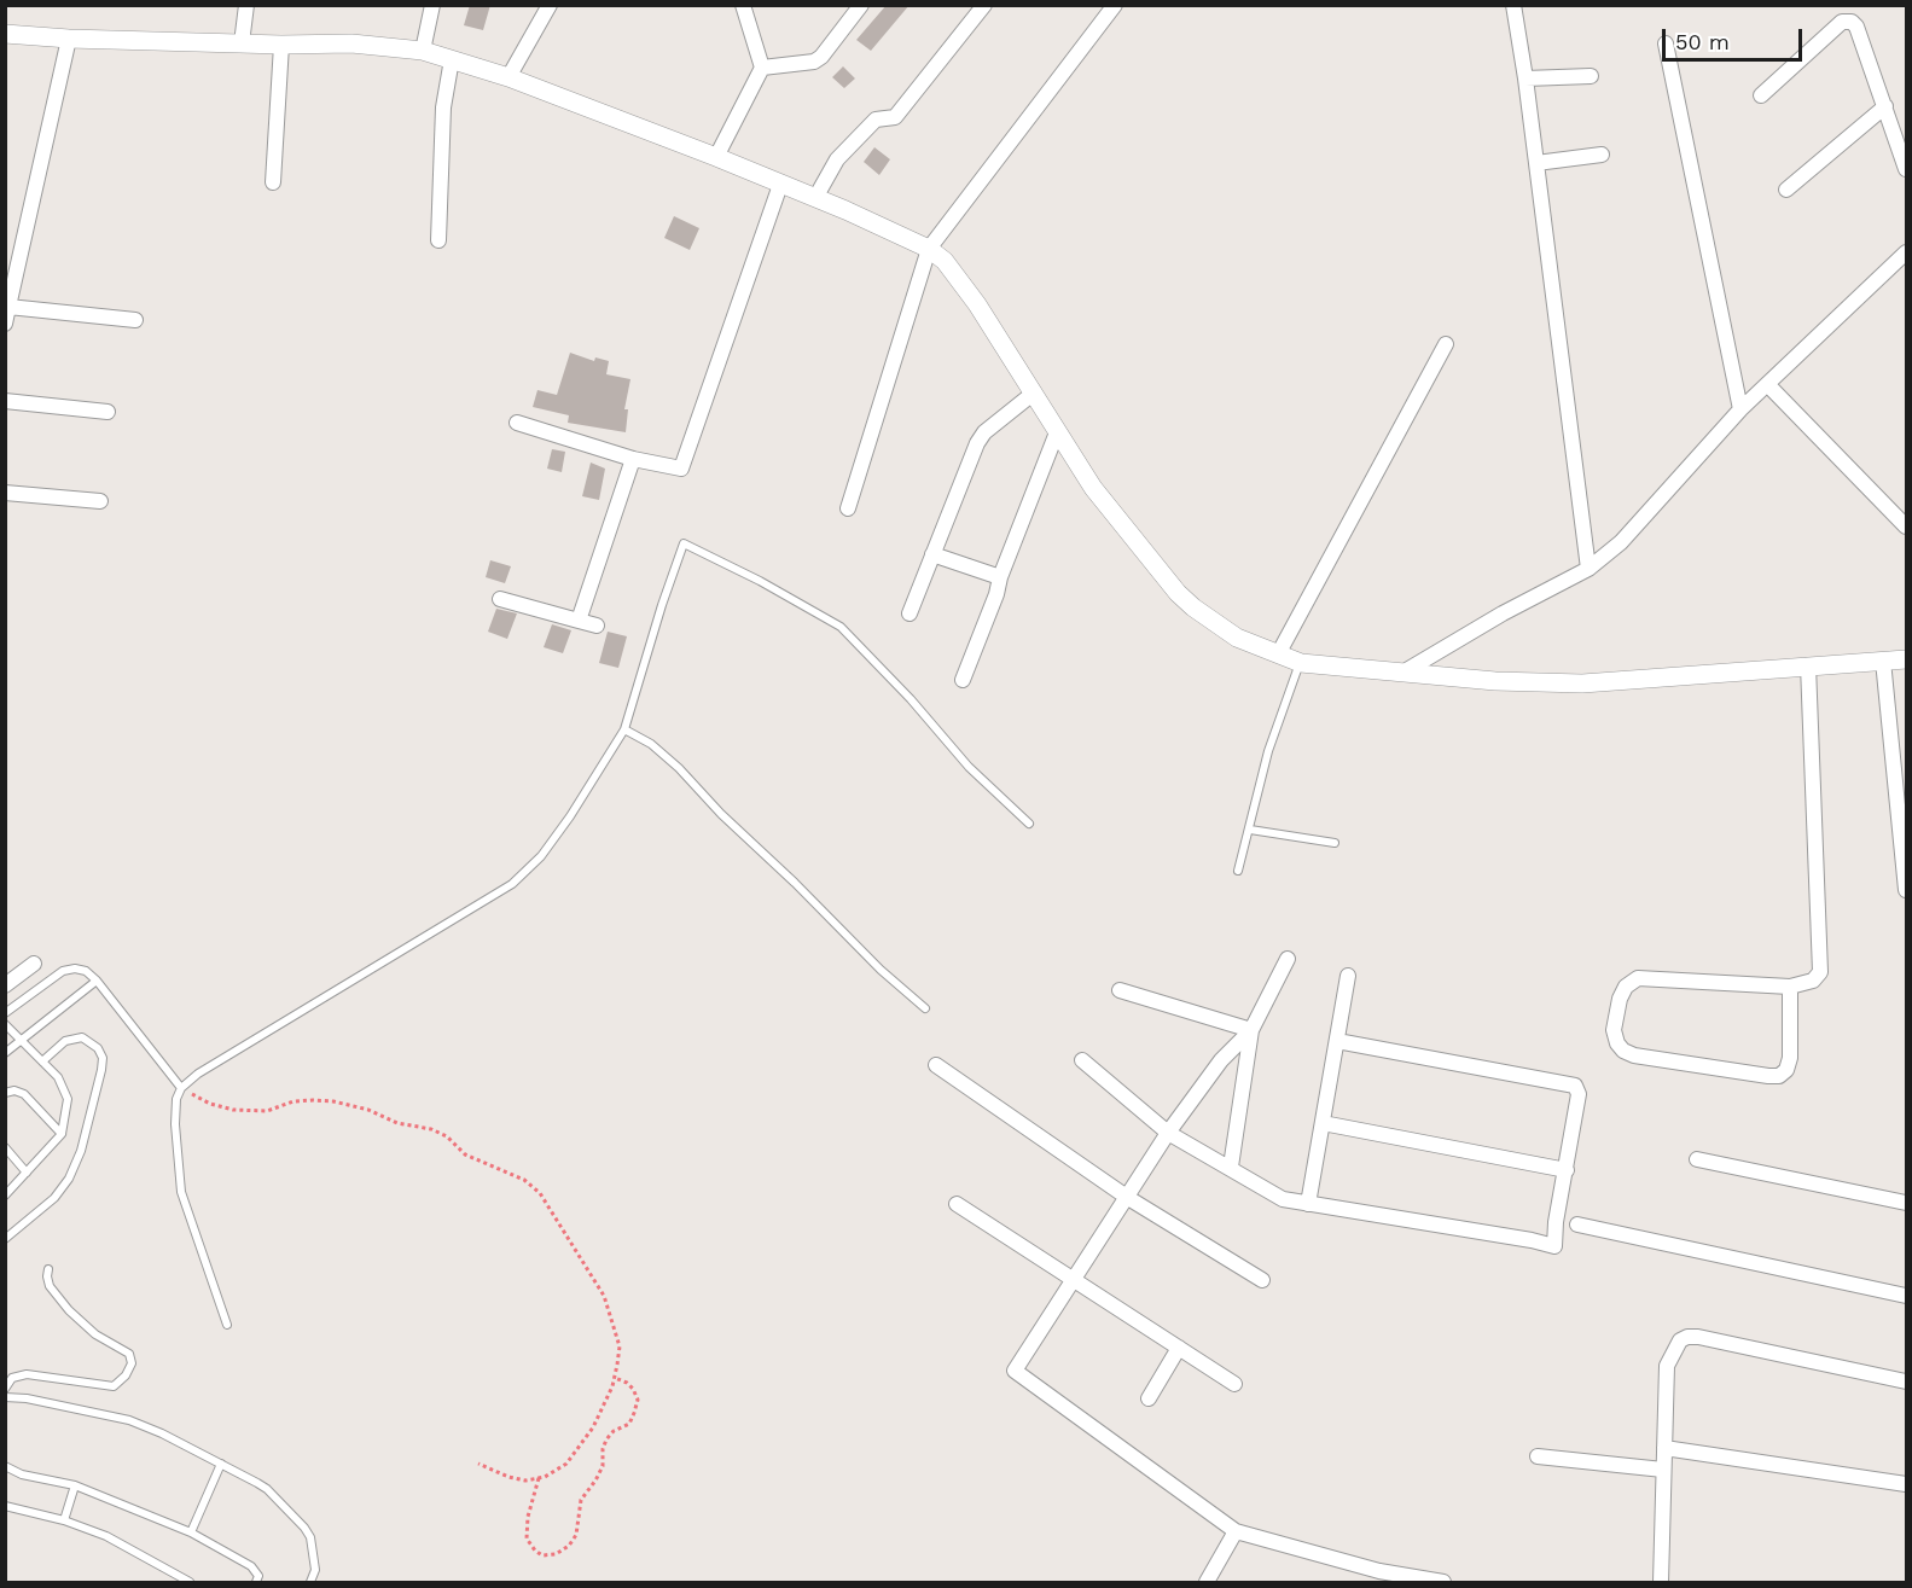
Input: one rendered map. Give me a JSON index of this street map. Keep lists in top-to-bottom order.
{
  "scale_bar": "50 m"
}
